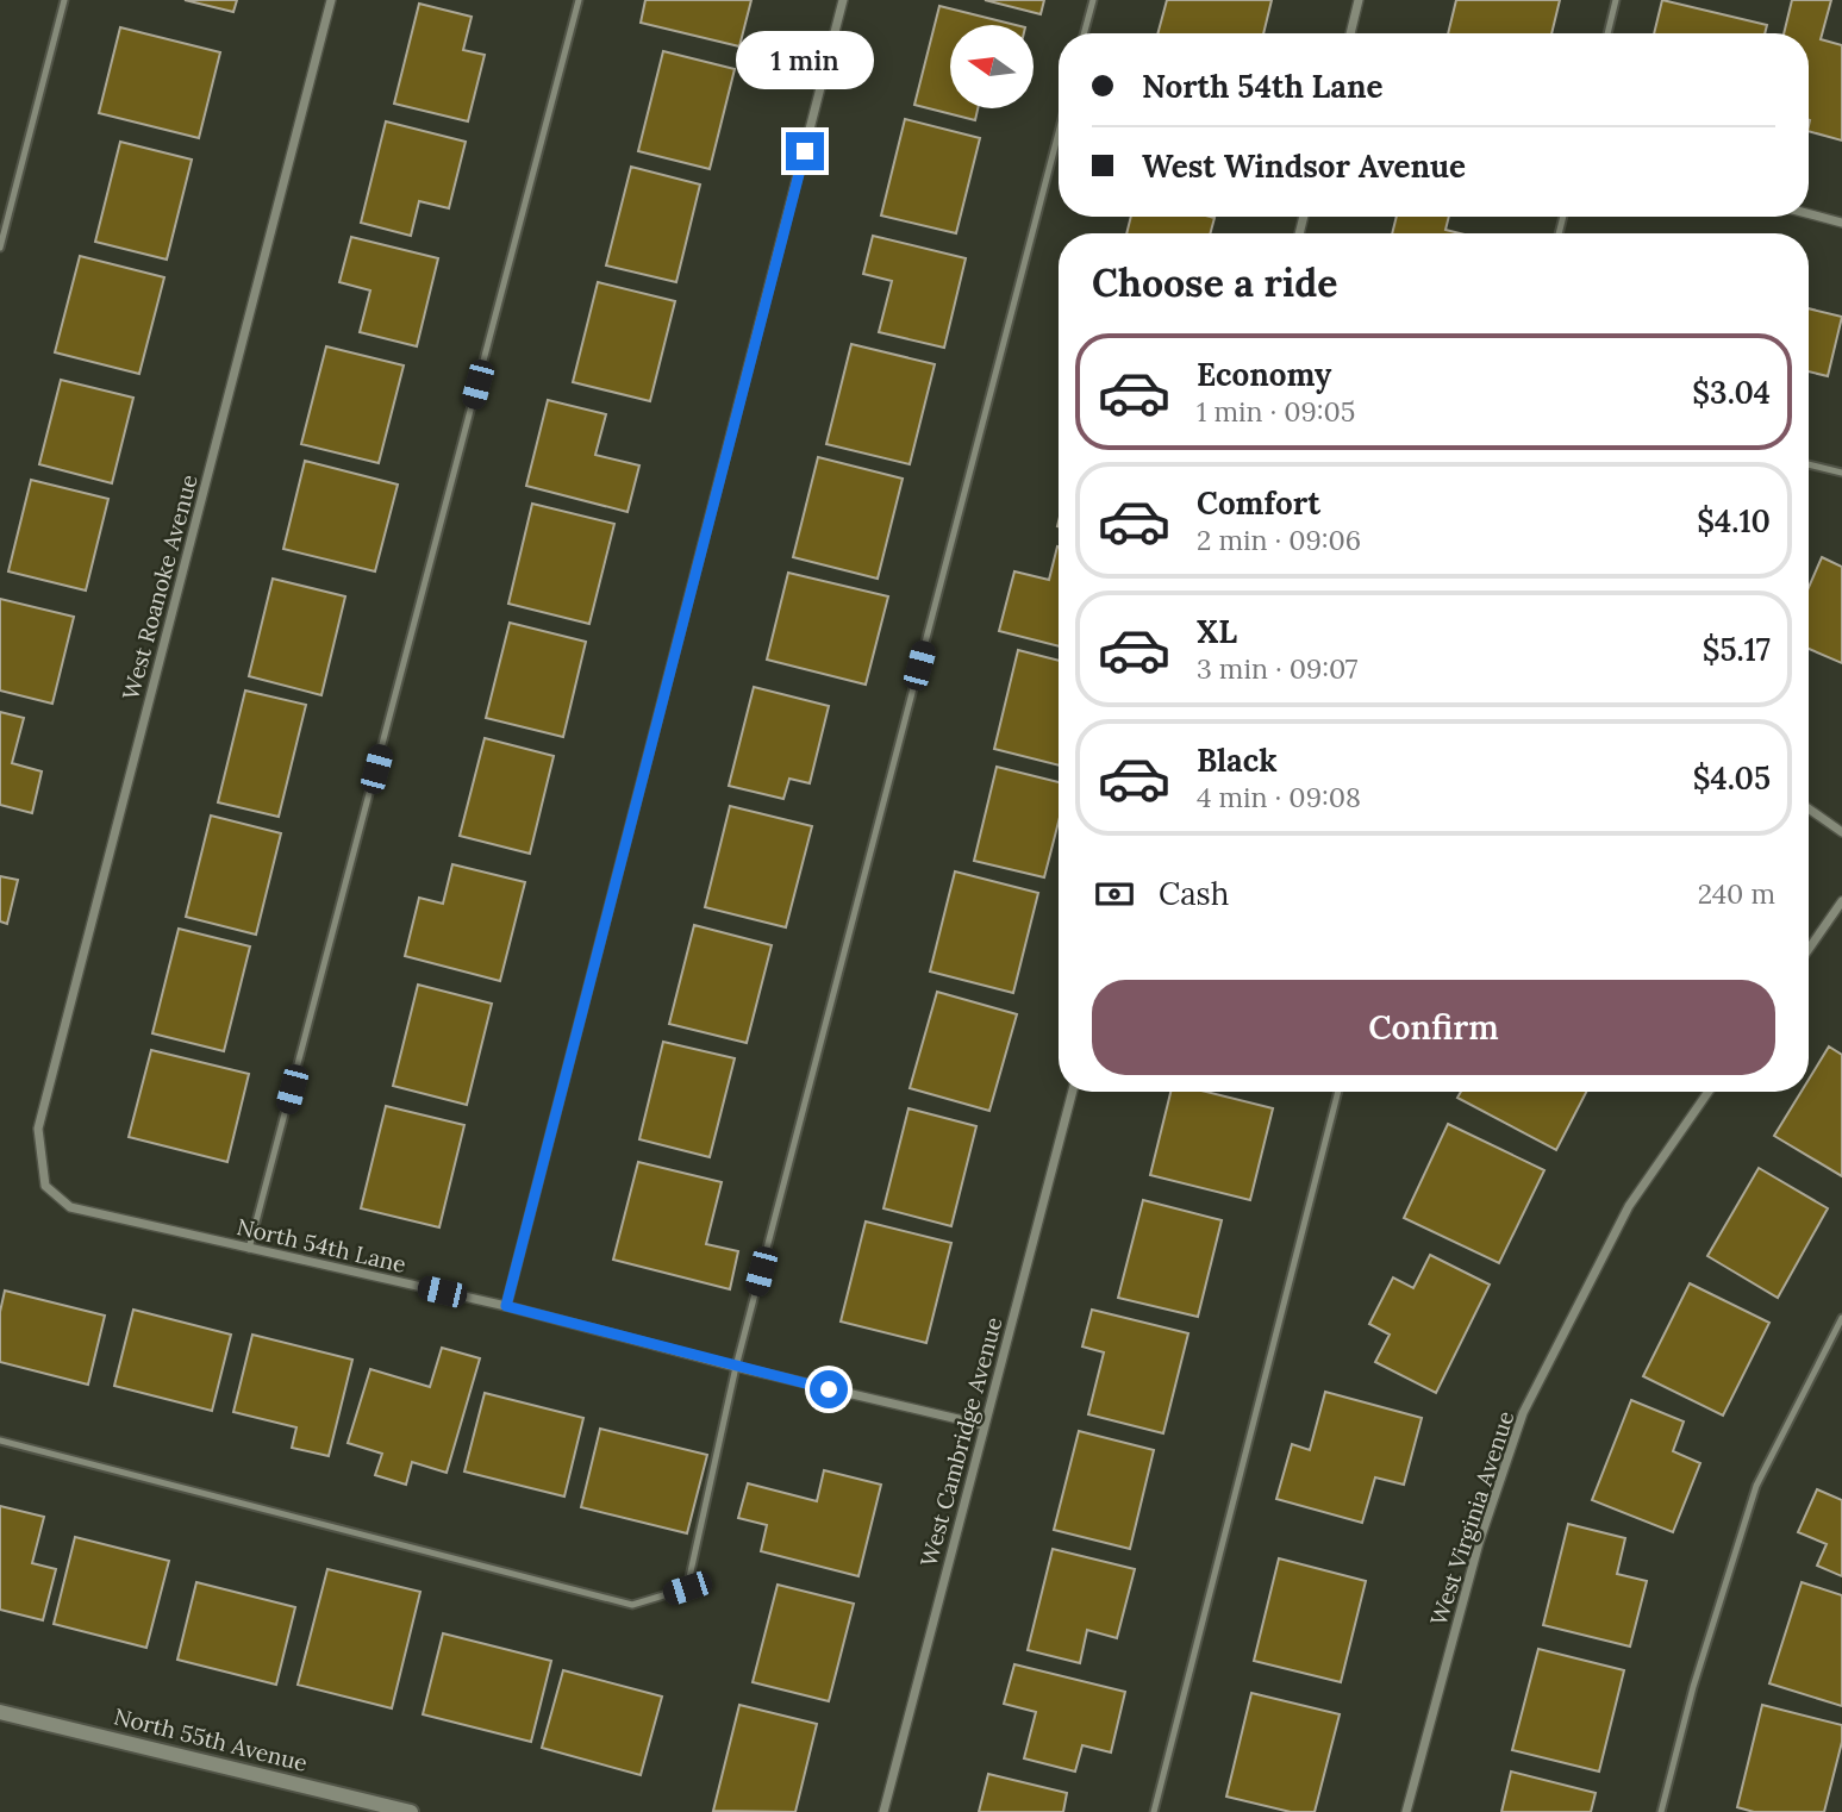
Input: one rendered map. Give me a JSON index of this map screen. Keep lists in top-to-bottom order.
{
  "streets": {
    "street": [
      "West Roanoke Avenue",
      "North 54th Lane",
      "West Cambridge Avenue",
      "West Virginia Avenue",
      "North 55th Avenue"
    ]
  },
  "crossings": [
    ["West Roanoke Avenue", "North 54th Lane"],
    ["North 54th Lane", "West Cambridge Avenue"]
  ],
  "north": "left",
  "page": {
    "bubble": "1 min",
    "banner": ["North 54th Lane", "West Windsor Avenue"],
    "heading": "Choose a ride",
    "list": [
      {
        "name": "Economy",
        "note": "1 min · 09:05",
        "value": "$3.04"
      },
      {
        "name": "Comfort",
        "note": "2 min · 09:06",
        "value": "$4.10"
      },
      {
        "name": "XL",
        "note": "3 min · 09:07",
        "value": "$5.17"
      },
      {
        "name": "Black",
        "note": "4 min · 09:08",
        "value": "$4.05"
      }
    ],
    "pay": ["Cash", "240 m"],
    "buttons": "Confirm"
  }
}
